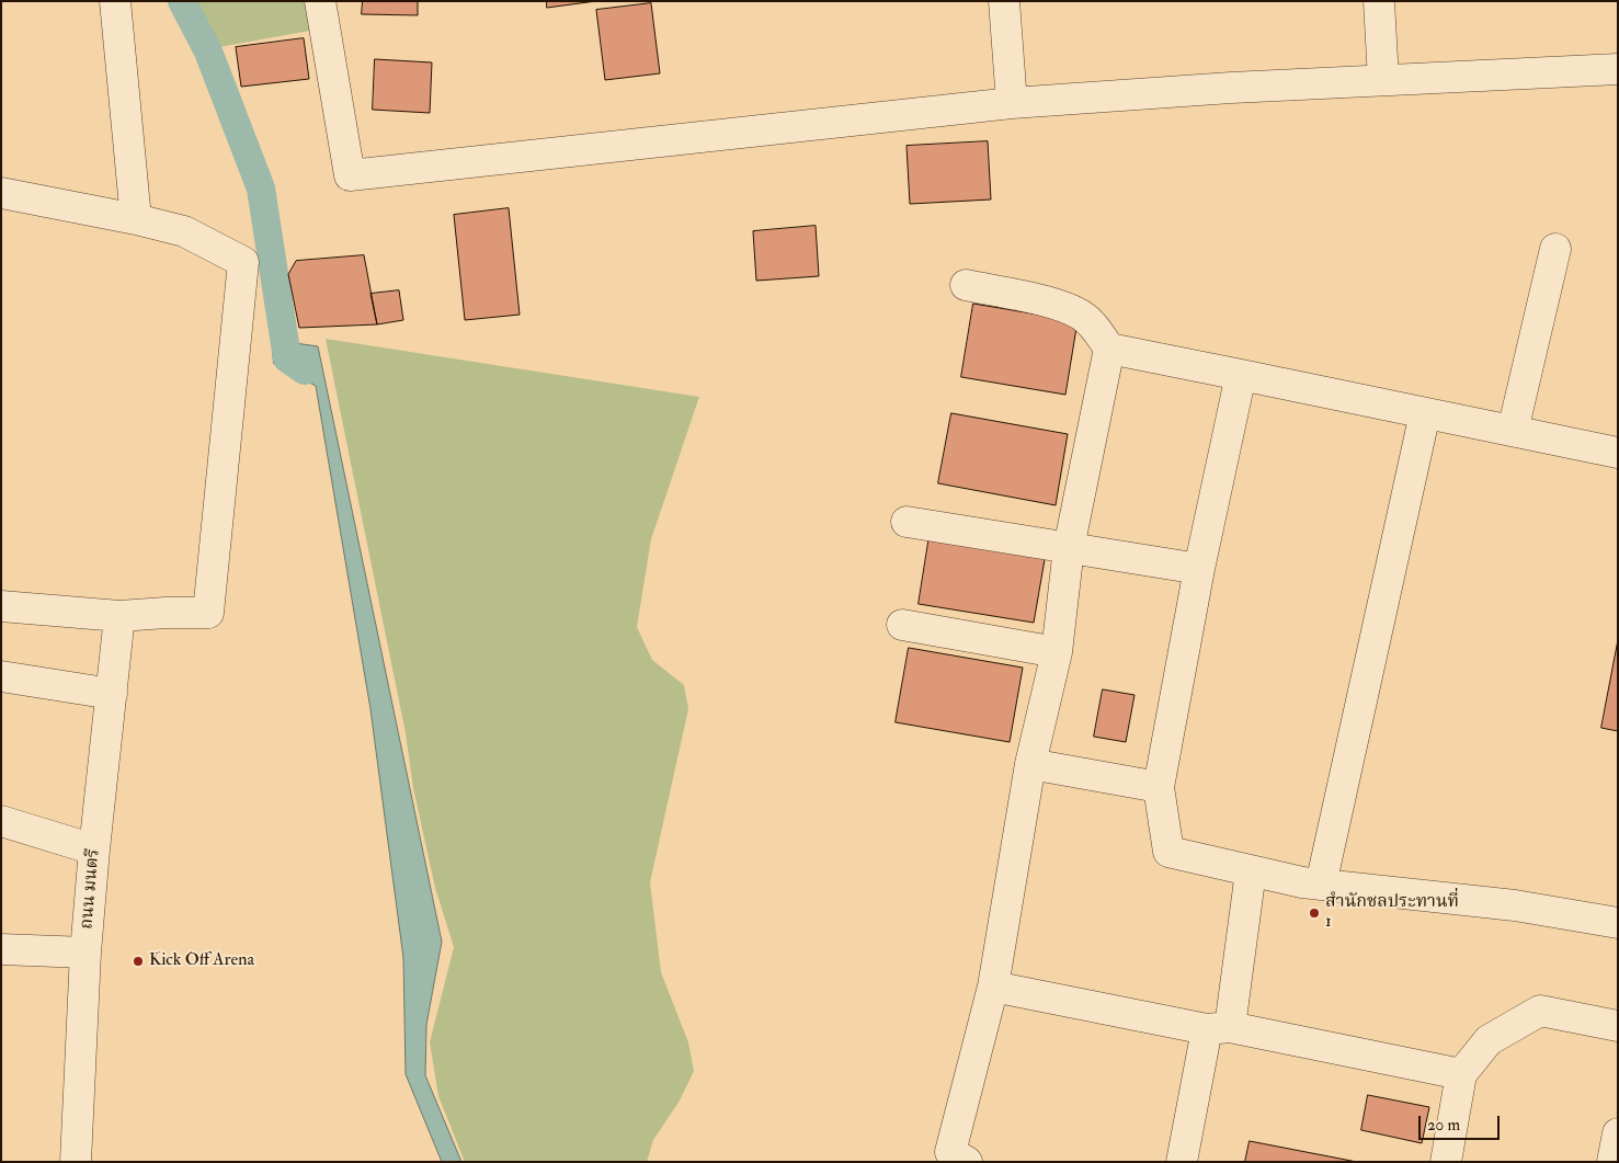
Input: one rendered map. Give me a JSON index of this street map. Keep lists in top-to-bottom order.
{
  "streets": {
    "street": ["ถนน มนตรี"]
  },
  "places": ["สำนักชลประทานที่ 1", "Kick Off Arena"],
  "scale_bar": "20 m"
}
